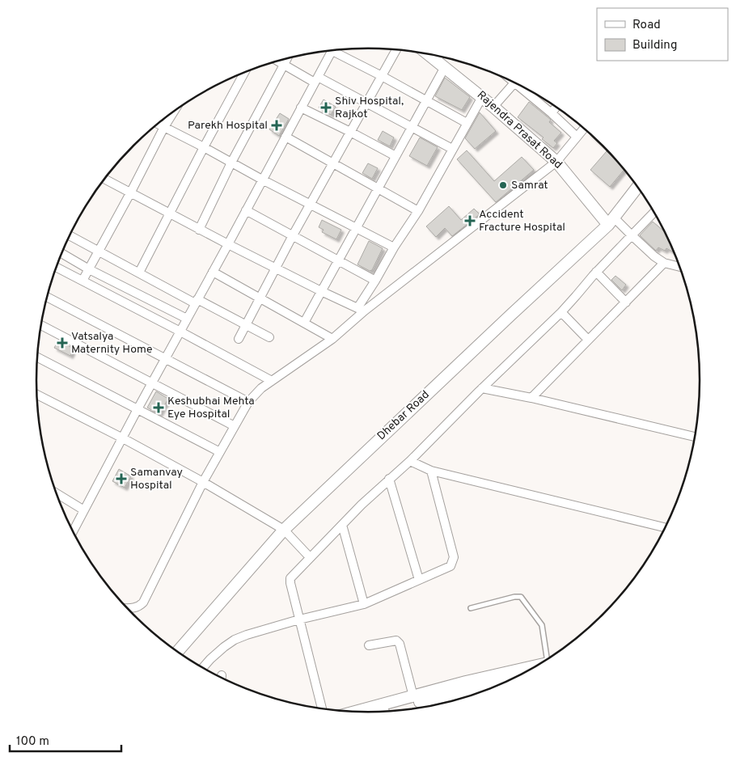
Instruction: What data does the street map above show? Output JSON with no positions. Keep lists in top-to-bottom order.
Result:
{
  "streets": {
    "street": ["Rajendra Prasat Road", "Dhebar Road"]
  },
  "crossings": [
    ["Rajendra Prasat Road", "Dhebar Road"]
  ],
  "places": {
    "health": [
      "Shiv Hospital, Rajkot",
      "Parekh Hospital",
      "Accident Fracture Hospital",
      "Vatsalya Maternity Home",
      "Keshubhai Mehta Eye Hospital",
      "Samanvay Hospital"
    ],
    "other": ["Samrat"]
  },
  "legend": ["Road", "Building"],
  "scale_bar": "100 m"
}
